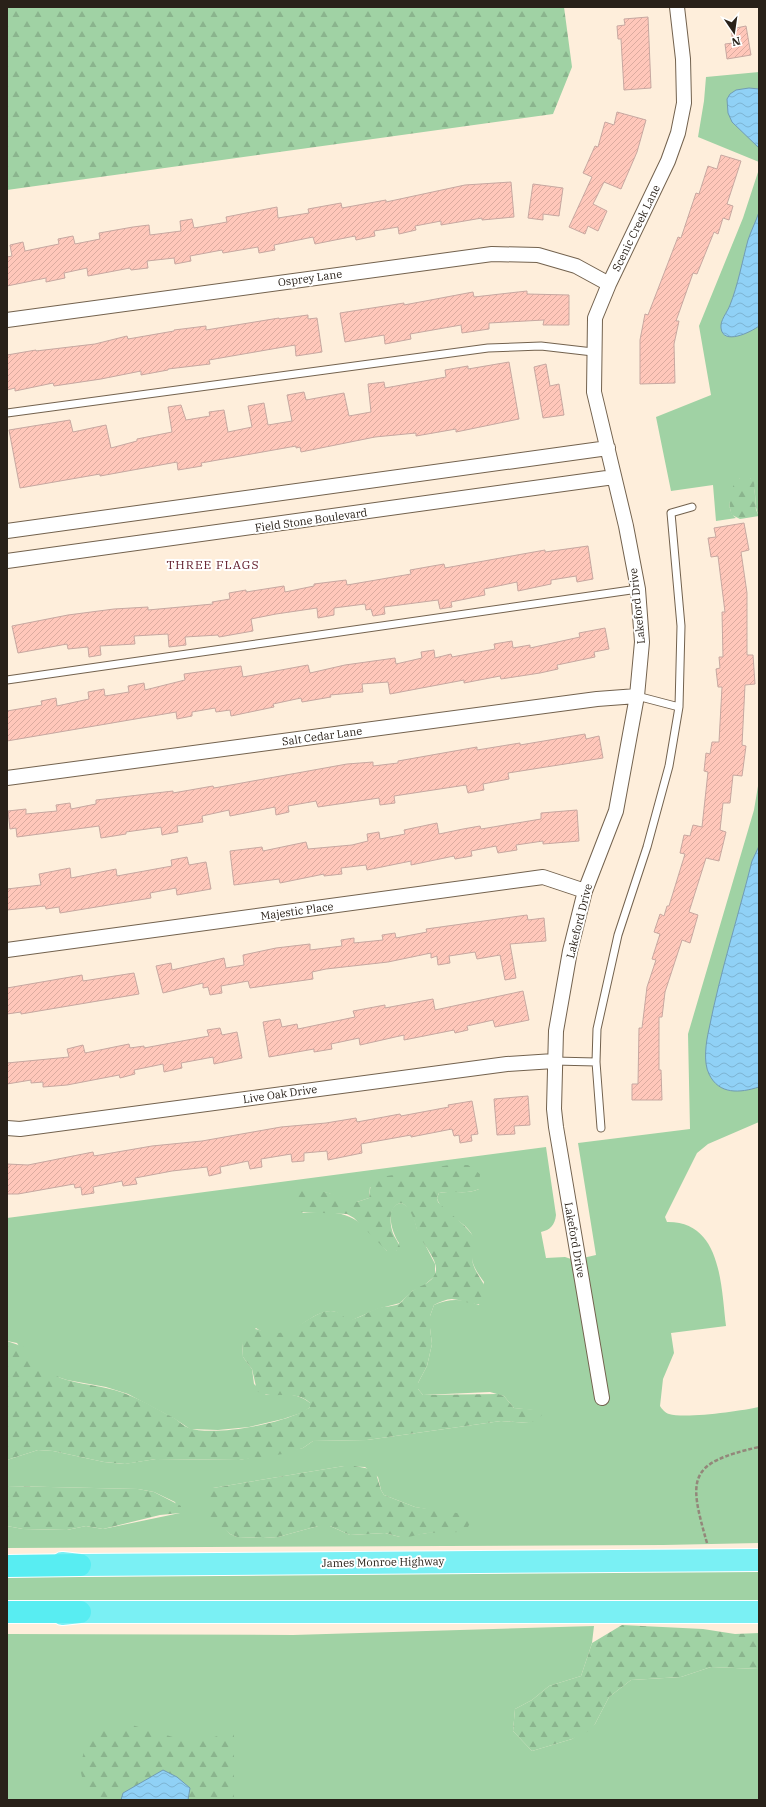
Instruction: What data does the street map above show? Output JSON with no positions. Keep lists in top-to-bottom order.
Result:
{
  "streets": {
    "highway": ["James Monroe Highway"],
    "street": [
      "Scenic Creek Lane",
      "Osprey Lane",
      "Field Stone Boulevard",
      "Lakeford Drive",
      "Salt Cedar Lane",
      "Majestic Place",
      "Live Oak Drive"
    ]
  },
  "crossings": [
    ["Scenic Creek Lane", "Osprey Lane"],
    ["Scenic Creek Lane", "Lakeford Drive"],
    ["Field Stone Boulevard", "Lakeford Drive"],
    ["Lakeford Drive", "Salt Cedar Lane"],
    ["Lakeford Drive", "Majestic Place"],
    ["Lakeford Drive", "Live Oak Drive"]
  ],
  "districts": ["THREE FLAGS"],
  "north": "bottom"
}
